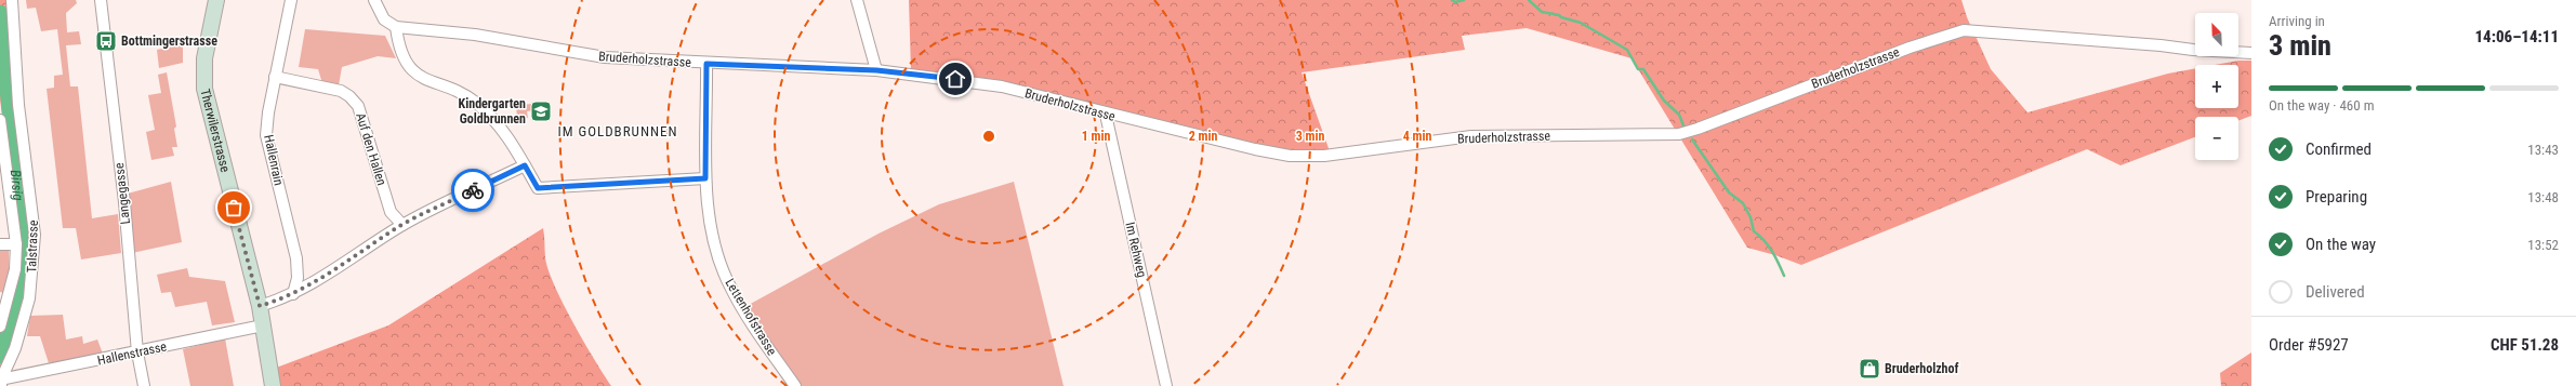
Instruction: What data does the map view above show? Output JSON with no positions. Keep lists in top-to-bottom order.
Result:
{
  "streets": {
    "main road": ["Therwilerstrasse"],
    "street": [
      "Bruderholzstrasse",
      "Auf den Hallen",
      "Hallenrain",
      "Langegasse",
      "Talstrasse",
      "Im Rehweg",
      "Lettenhofstrasse",
      "Hallenstrasse"
    ]
  },
  "crossings": [
    ["Bruderholzstrasse", "Im Rehweg"],
    ["Bruderholzstrasse", "Lettenhofstrasse"],
    ["Therwilerstrasse", "Hallenstrasse"],
    ["Auf den Hallen", "Hallenrain"],
    ["Langegasse", "Hallenstrasse"],
    ["Talstrasse", "Hallenstrasse"]
  ],
  "districts": ["IM GOLDBRUNNEN"],
  "water": ["Birsig"],
  "places": {
    "bus stop": ["Bottmingerstrasse"],
    "school or university": ["Kindergarten Goldbrunnen"],
    "shop": ["Bruderholzhof"]
  },
  "north": "top left",
  "page": {
    "heading": ["3 min", "Arriving in", "14:06–14:11"],
    "panel": ["Order #5927", "CHF 51.28"],
    "map_buttons": ["+", "−"],
    "bar": "On the way · 460 m",
    "list": [
      ["Confirmed", "13:43"],
      ["Preparing", "13:48"],
      ["On the way", "13:52"],
      "Delivered"
    ]
  },
  "rings": [
    "1 min",
    "2 min",
    "3 min",
    "4 min"
  ]
}
